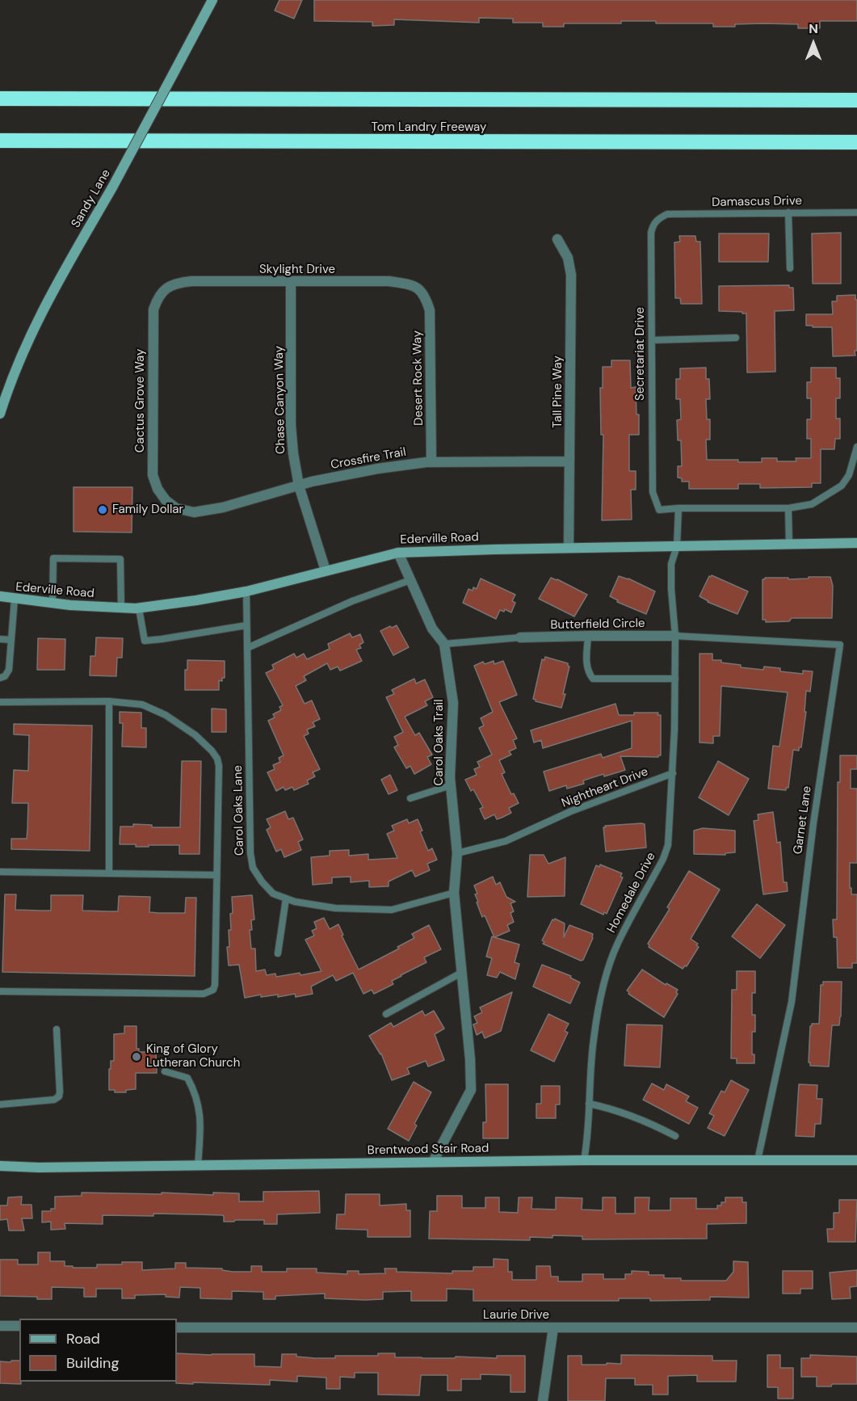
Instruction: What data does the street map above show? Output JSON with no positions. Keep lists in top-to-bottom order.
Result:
{
  "streets": {
    "highway": ["Tom Landry Freeway"],
    "street": [
      "Sandy Lane",
      "Skylight Drive",
      "Desert Rock Way",
      "Tall Pine Way",
      "Chase Canyon Way",
      "Cactus Grove Way",
      "Crossfire Trail",
      "Ederville Road",
      "Butterfield Circle",
      "Carol Oaks Trail",
      "Brentwood Stair Road",
      "Laurie Drive"
    ],
    "lane": [
      "Damascus Drive",
      "Secretariat Drive",
      "Nightheart Drive",
      "Carol Oaks Lane",
      "Garnet Lane",
      "Homedale Drive"
    ]
  },
  "crossings": [
    ["Damascus Drive", "Secretariat Drive"],
    ["Skylight Drive", "Desert Rock Way"],
    ["Skylight Drive", "Chase Canyon Way"],
    ["Skylight Drive", "Cactus Grove Way"],
    ["Secretariat Drive", "Homedale Drive"],
    ["Desert Rock Way", "Crossfire Trail"],
    ["Tall Pine Way", "Crossfire Trail"],
    ["Tall Pine Way", "Ederville Road"],
    ["Chase Canyon Way", "Crossfire Trail"],
    ["Chase Canyon Way", "Ederville Road"],
    ["Cactus Grove Way", "Crossfire Trail"],
    ["Ederville Road", "Carol Oaks Trail"],
    ["Ederville Road", "Carol Oaks Lane"],
    ["Ederville Road", "Homedale Drive"],
    ["Butterfield Circle", "Garnet Lane"],
    ["Butterfield Circle", "Homedale Drive"],
    ["Carol Oaks Trail", "Nightheart Drive"],
    ["Carol Oaks Trail", "Carol Oaks Lane"],
    ["Carol Oaks Trail", "Brentwood Stair Road"],
    ["Nightheart Drive", "Homedale Drive"],
    ["Garnet Lane", "Homedale Drive"],
    ["Garnet Lane", "Brentwood Stair Road"],
    ["Homedale Drive", "Brentwood Stair Road"]
  ],
  "places": ["Family Dollar", "King of Glory Lutheran Church"],
  "legend": ["Road", "Building"],
  "north": "top"
}
